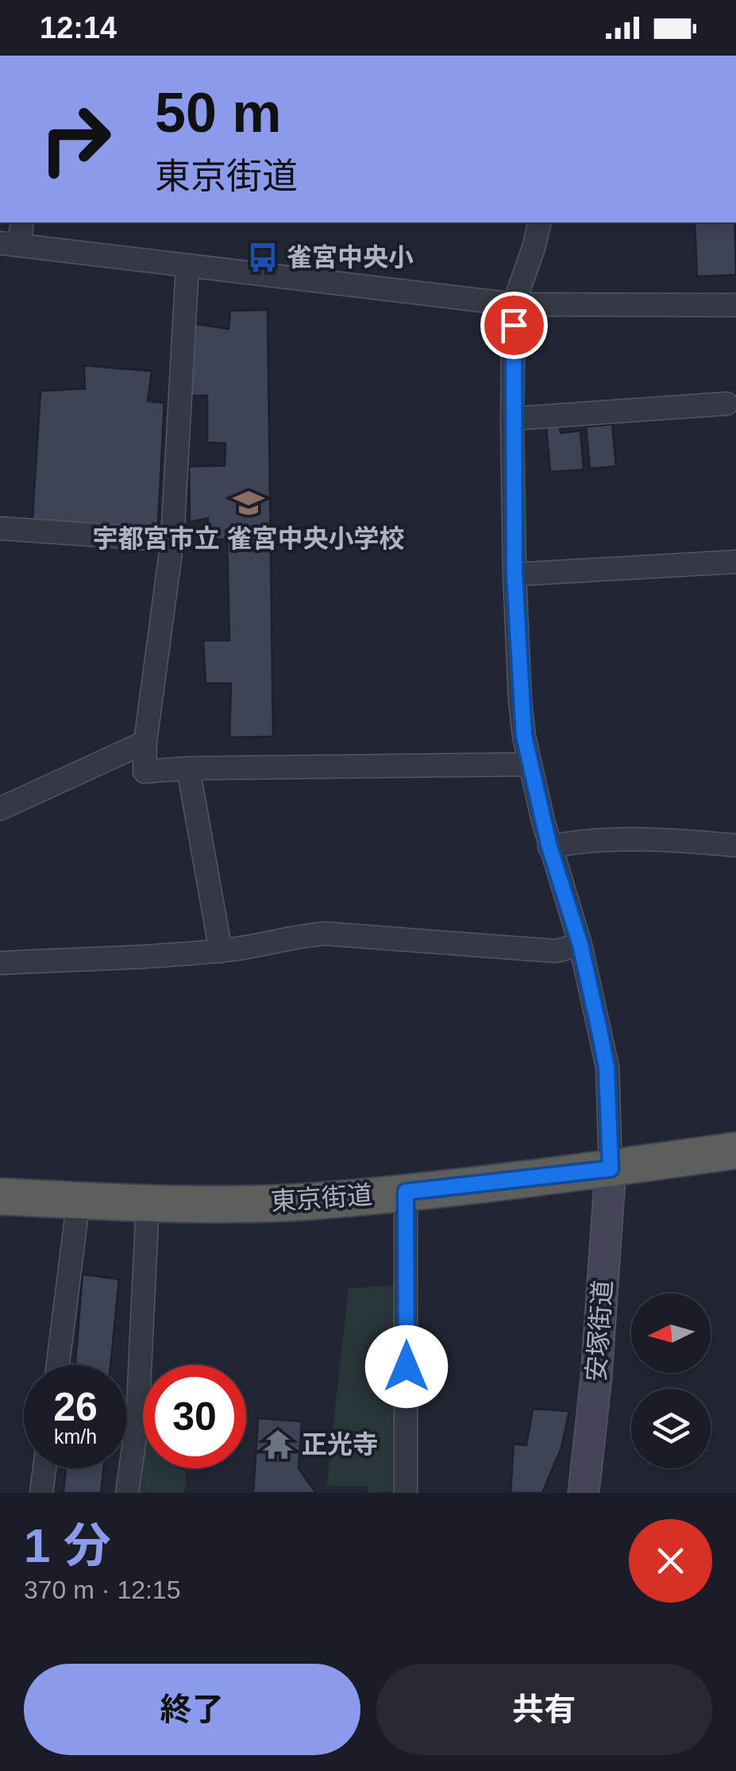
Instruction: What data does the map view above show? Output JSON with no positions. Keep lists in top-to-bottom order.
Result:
{
  "streets": {
    "highway": ["東京街道"],
    "main road": ["安塚街道"]
  },
  "crossings": [
    ["東京街道", "安塚街道"]
  ],
  "places": {
    "bus stop": ["雀宮中央小"],
    "school or university": ["宇都宮市立 雀宮中央小学校"],
    "temple": ["正光寺"]
  },
  "north": "left",
  "page": {
    "status": "12:14",
    "turn": ["50 m", "東京街道"],
    "speed": "26 km/h",
    "limit": "30",
    "heading": ["1 分", "370 m · 12:15"],
    "buttons": ["終了", "共有"]
  }
}
